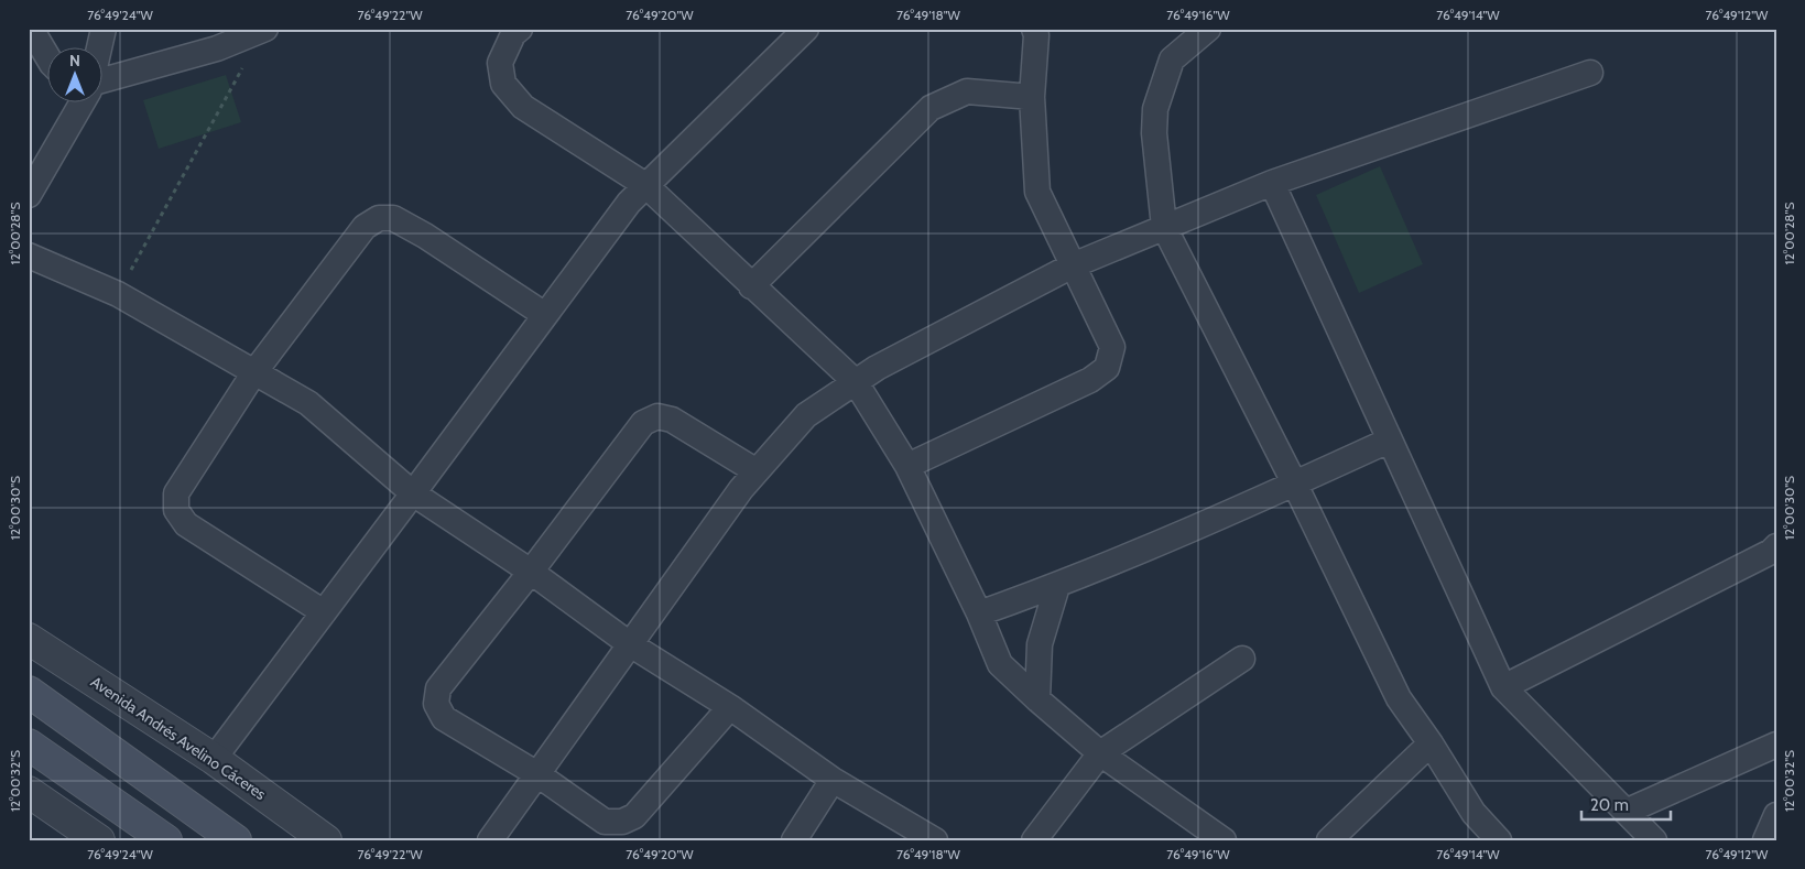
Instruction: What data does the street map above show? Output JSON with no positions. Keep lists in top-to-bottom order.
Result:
{
  "streets": {
    "street": ["Avenida Andrés Avelino Cáceres"]
  },
  "scale_bar": "20 m",
  "north": "top",
  "coordinates": [
    "76°49'24\"W",
    "76°49'22\"W",
    "76°49'20\"W",
    "76°49'18\"W",
    "76°49'16\"W",
    "76°49'14\"W",
    "76°49'12\"W",
    "12°00'28\"S",
    "12°00'30\"S",
    "12°00'32\"S"
  ]
}
